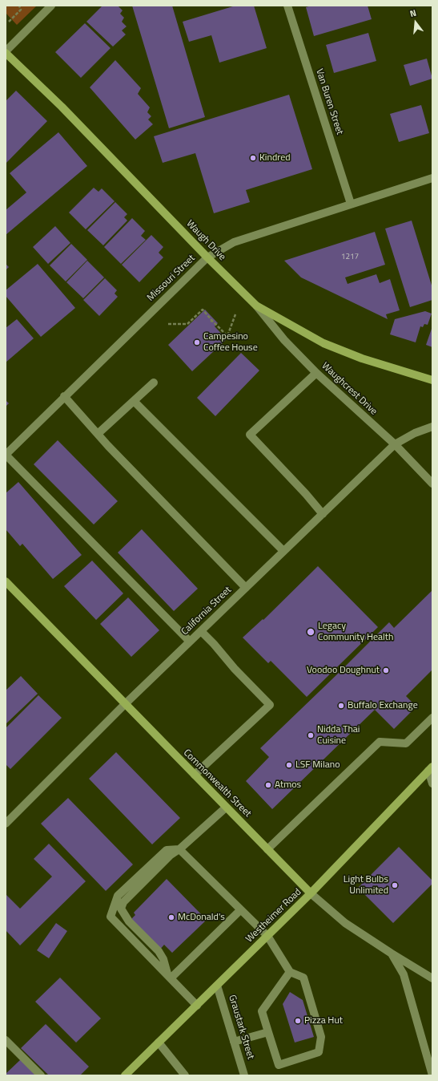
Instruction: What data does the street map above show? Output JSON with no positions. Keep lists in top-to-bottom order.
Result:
{
  "streets": {
    "main road": ["Waugh Drive", "Commonwealth Street", "Westheimer Road"],
    "street": [
      "Van Buren Street",
      "Missouri Street",
      "Waughcrest Drive",
      "California Street",
      "Graustark Street"
    ]
  },
  "crossings": [
    ["Van Buren Street", "Missouri Street"],
    ["Waugh Drive", "Missouri Street"],
    ["Waugh Drive", "Waughcrest Drive"],
    ["Waughcrest Drive", "California Street"],
    ["California Street", "Commonwealth Street"],
    ["Commonwealth Street", "Westheimer Road"],
    ["Westheimer Road", "Graustark Street"]
  ],
  "places": [
    "Kindred",
    "Campesino Coffee House",
    "Legacy Community Health",
    "Voodoo Doughnut",
    "Buffalo Exchange",
    "Nidda Thai Cuisine",
    "LSF Milano",
    "Atmos",
    "Light Bulbs Unlimited",
    "McDonald's",
    "Pizza Hut"
  ],
  "house_numbers": ["1217"],
  "north": "top"
}
